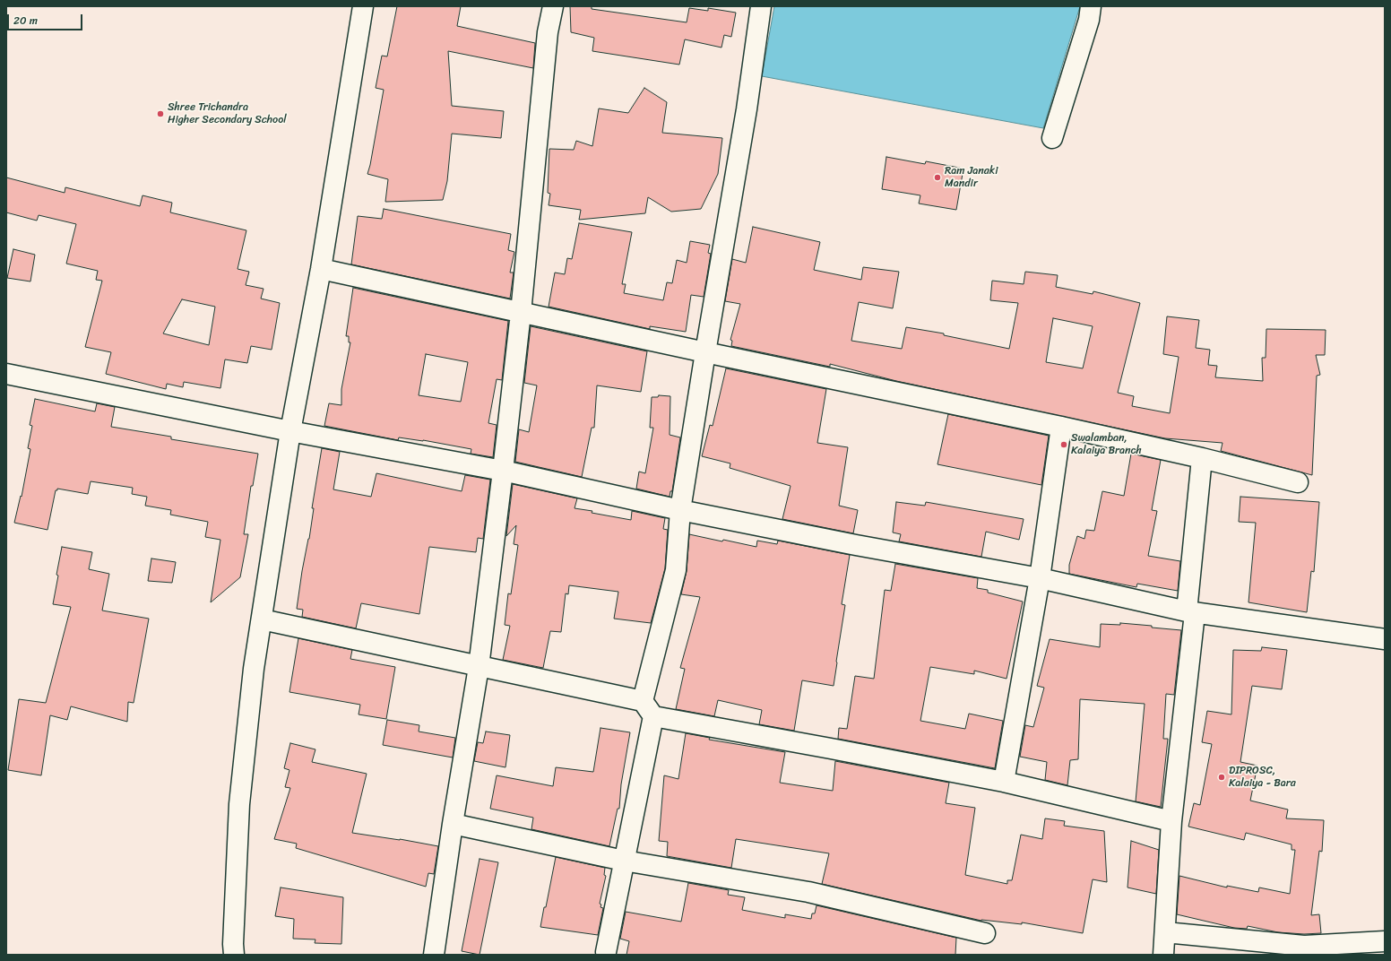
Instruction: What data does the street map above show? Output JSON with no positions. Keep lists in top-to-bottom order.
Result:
{
  "places": [
    "Shree Trichandra Higher Secondary School",
    "Ram Janaki Mandir",
    "Swalamban, Kalaiya Branch",
    "DIPROSC, Kalaiya - Bara"
  ],
  "scale_bar": "20 m"
}
